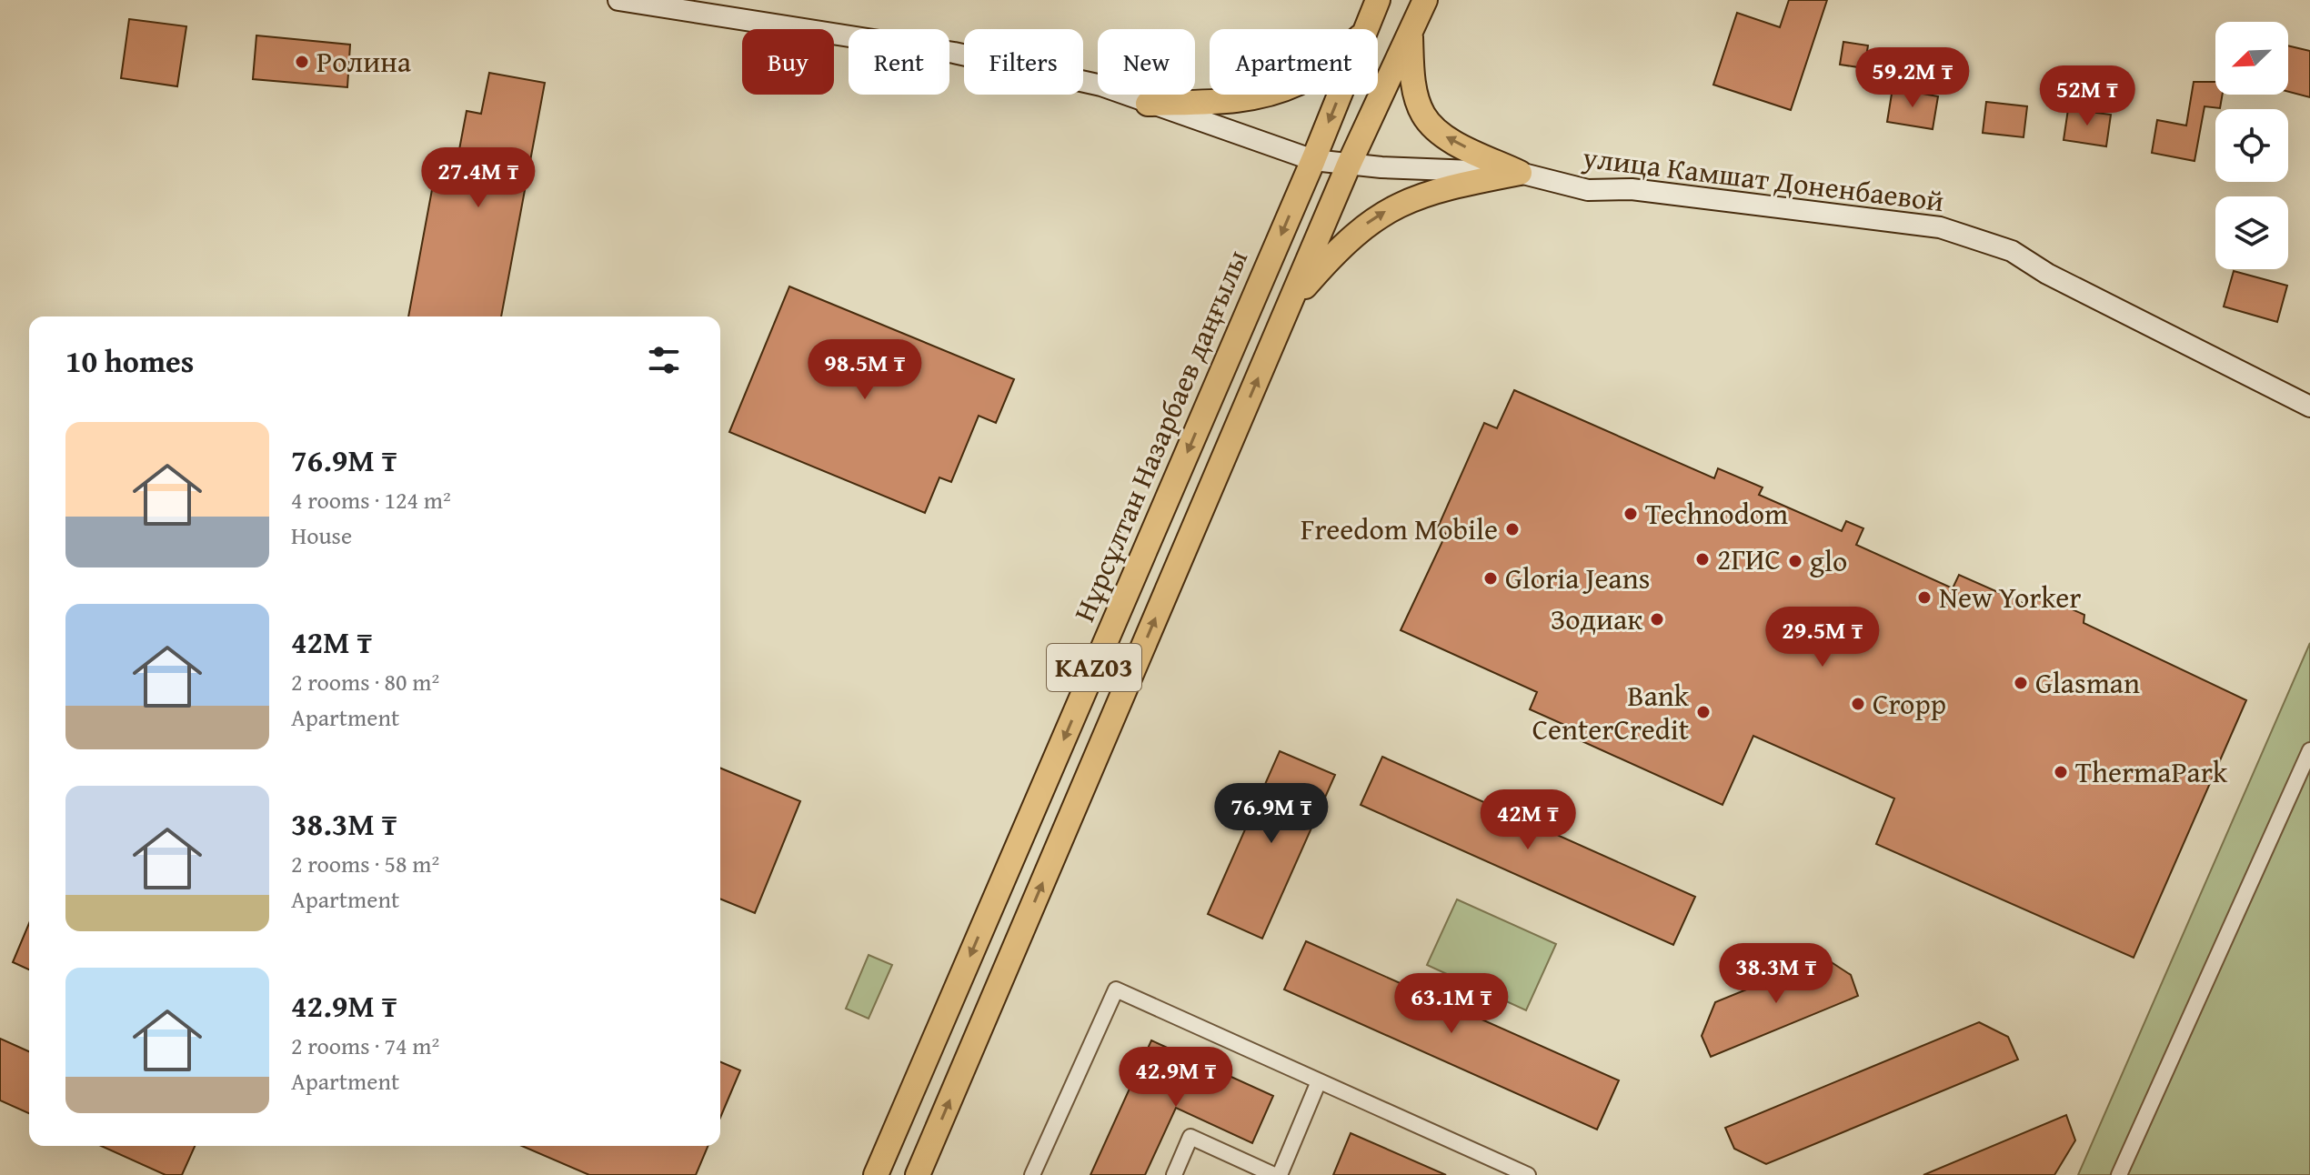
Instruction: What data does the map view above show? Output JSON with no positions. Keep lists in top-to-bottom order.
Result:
{
  "streets": {
    "main road": ["Нұрсұлтан Назарбаев даңғылы", "KАZ03"],
    "street": ["улица Камшат Доненбаевой"]
  },
  "crossings": [
    ["улица Камшат Доненбаевой", "Нұрсұлтан Назарбаев даңғылы"],
    ["улица Камшат Доненбаевой", "KАZ03"]
  ],
  "places": [
    "Ролина",
    "Technodom",
    "Freedom Mobile",
    "2ГИС",
    "glo",
    "Gloria Jeans",
    "New Yorker",
    "Зодиак",
    "Glasman",
    "Cropp",
    "Bank CenterCredit",
    "ThermaPark"
  ],
  "north": "bottom left",
  "page": {
    "chip": [
      "Buy",
      "Rent",
      "Filters",
      "New",
      "Apartment"
    ],
    "price": [
      "59.2M ₸",
      "52M ₸",
      "27.4M ₸",
      "98.5M ₸",
      "29.5M ₸",
      "76.9M ₸",
      "42M ₸",
      "38.3M ₸",
      "63.1M ₸",
      "42.9M ₸"
    ],
    "heading": "10 homes",
    "list": [
      {
        "name": "76.9M ₸",
        "note": "4 rooms · 124 m² · House"
      },
      {
        "name": "42M ₸",
        "note": "2 rooms · 80 m² · Apartment"
      },
      {
        "name": "38.3M ₸",
        "note": "2 rooms · 58 m² · Apartment"
      },
      {
        "name": "42.9M ₸",
        "note": "2 rooms · 74 m² · Apartment"
      }
    ]
  }
}
